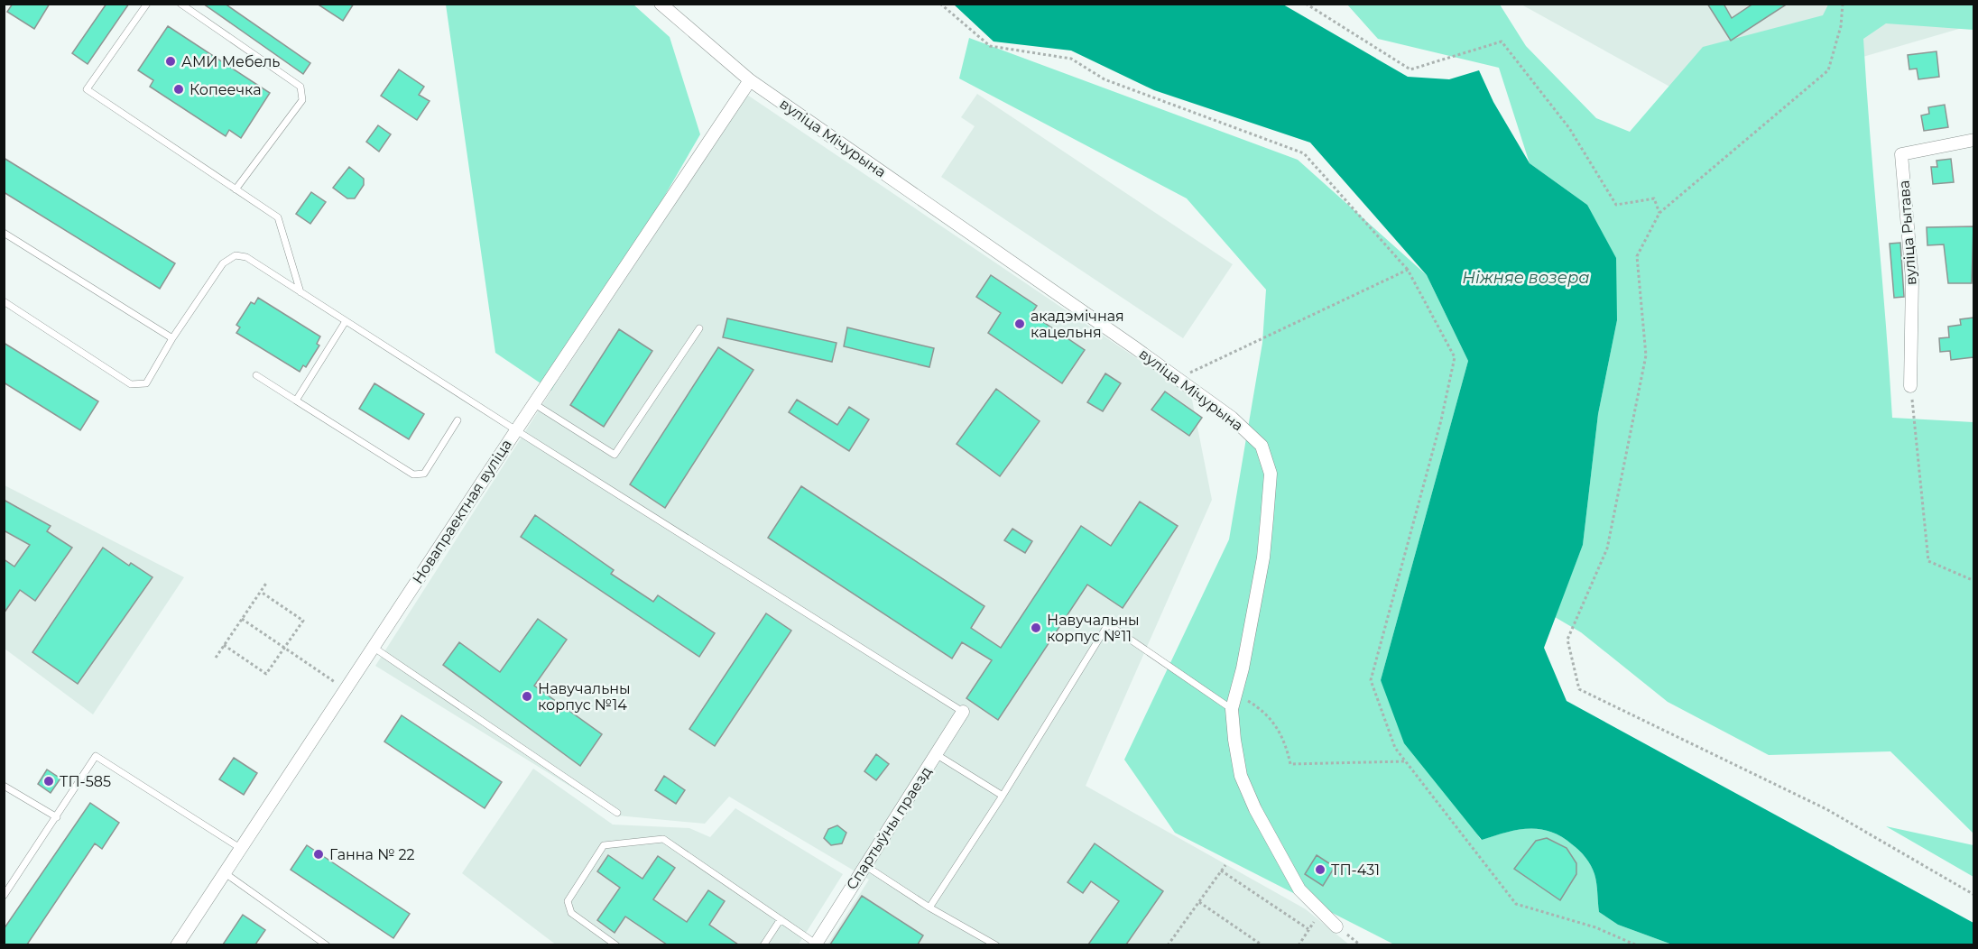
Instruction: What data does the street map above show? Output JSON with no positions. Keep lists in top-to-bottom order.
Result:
{
  "streets": {
    "street": [
      "вуліца Мічурына",
      "вуліца Рытава",
      "Новапраектная вуліца",
      "Спартыўны праезд"
    ]
  },
  "crossings": [
    ["вуліца Мічурына", "Новапраектная вуліца"]
  ],
  "water": ["Ніжняе возера"],
  "places": [
    "АМИ Мебель",
    "Копеечка",
    "акадэмічная кацельня",
    "Навучальны корпус №11",
    "Навучальны корпус №14",
    "ТП-585",
    "Ганна № 22",
    "ТП-431"
  ]
}
